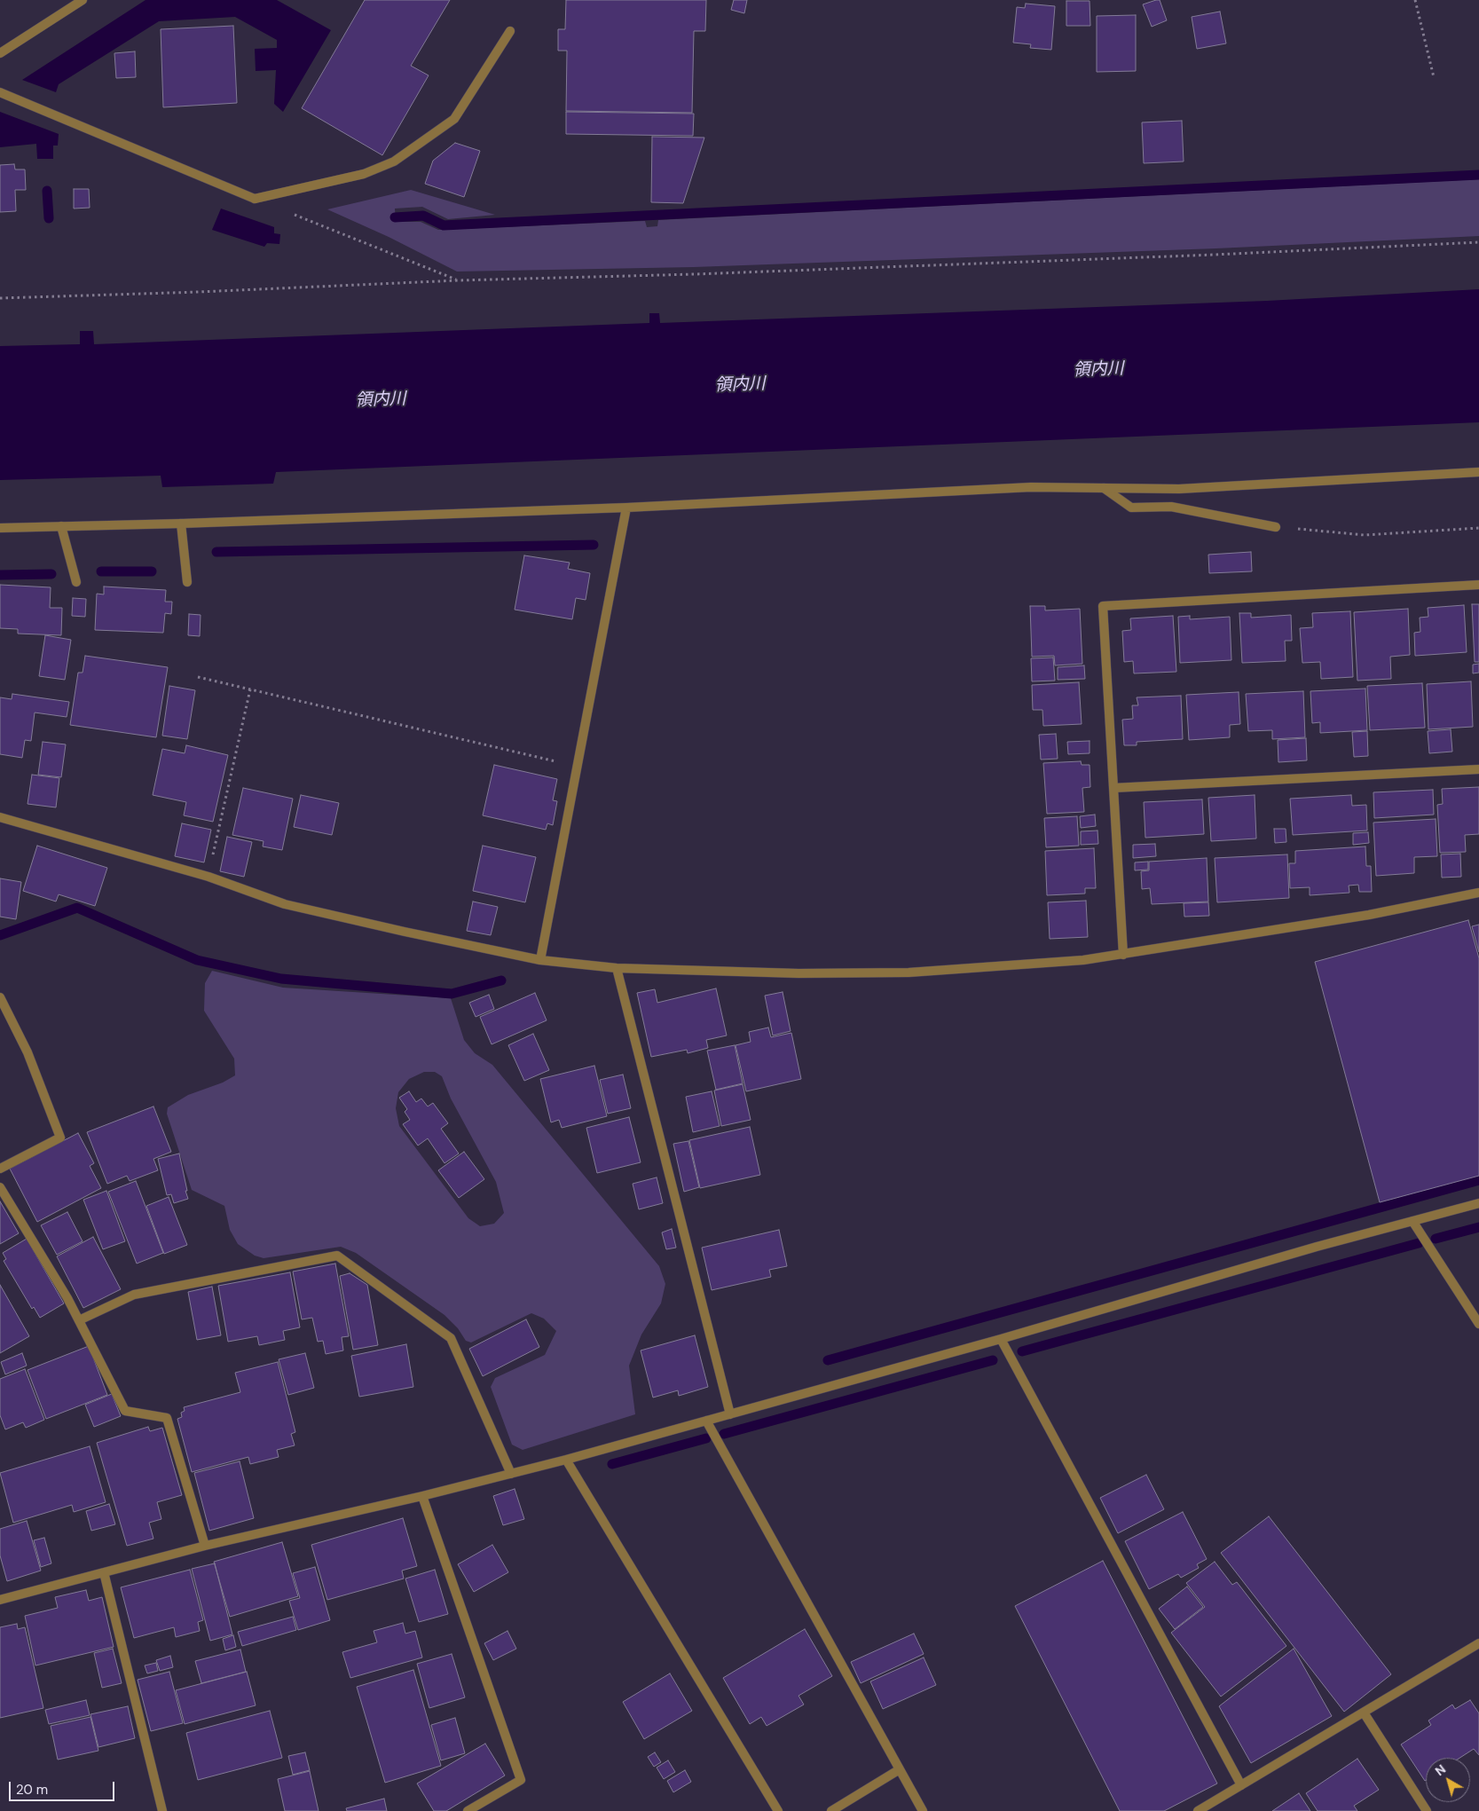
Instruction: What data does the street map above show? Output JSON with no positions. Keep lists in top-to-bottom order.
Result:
{
  "water": ["領内川"],
  "scale_bar": "20 m",
  "north": "top left"
}
